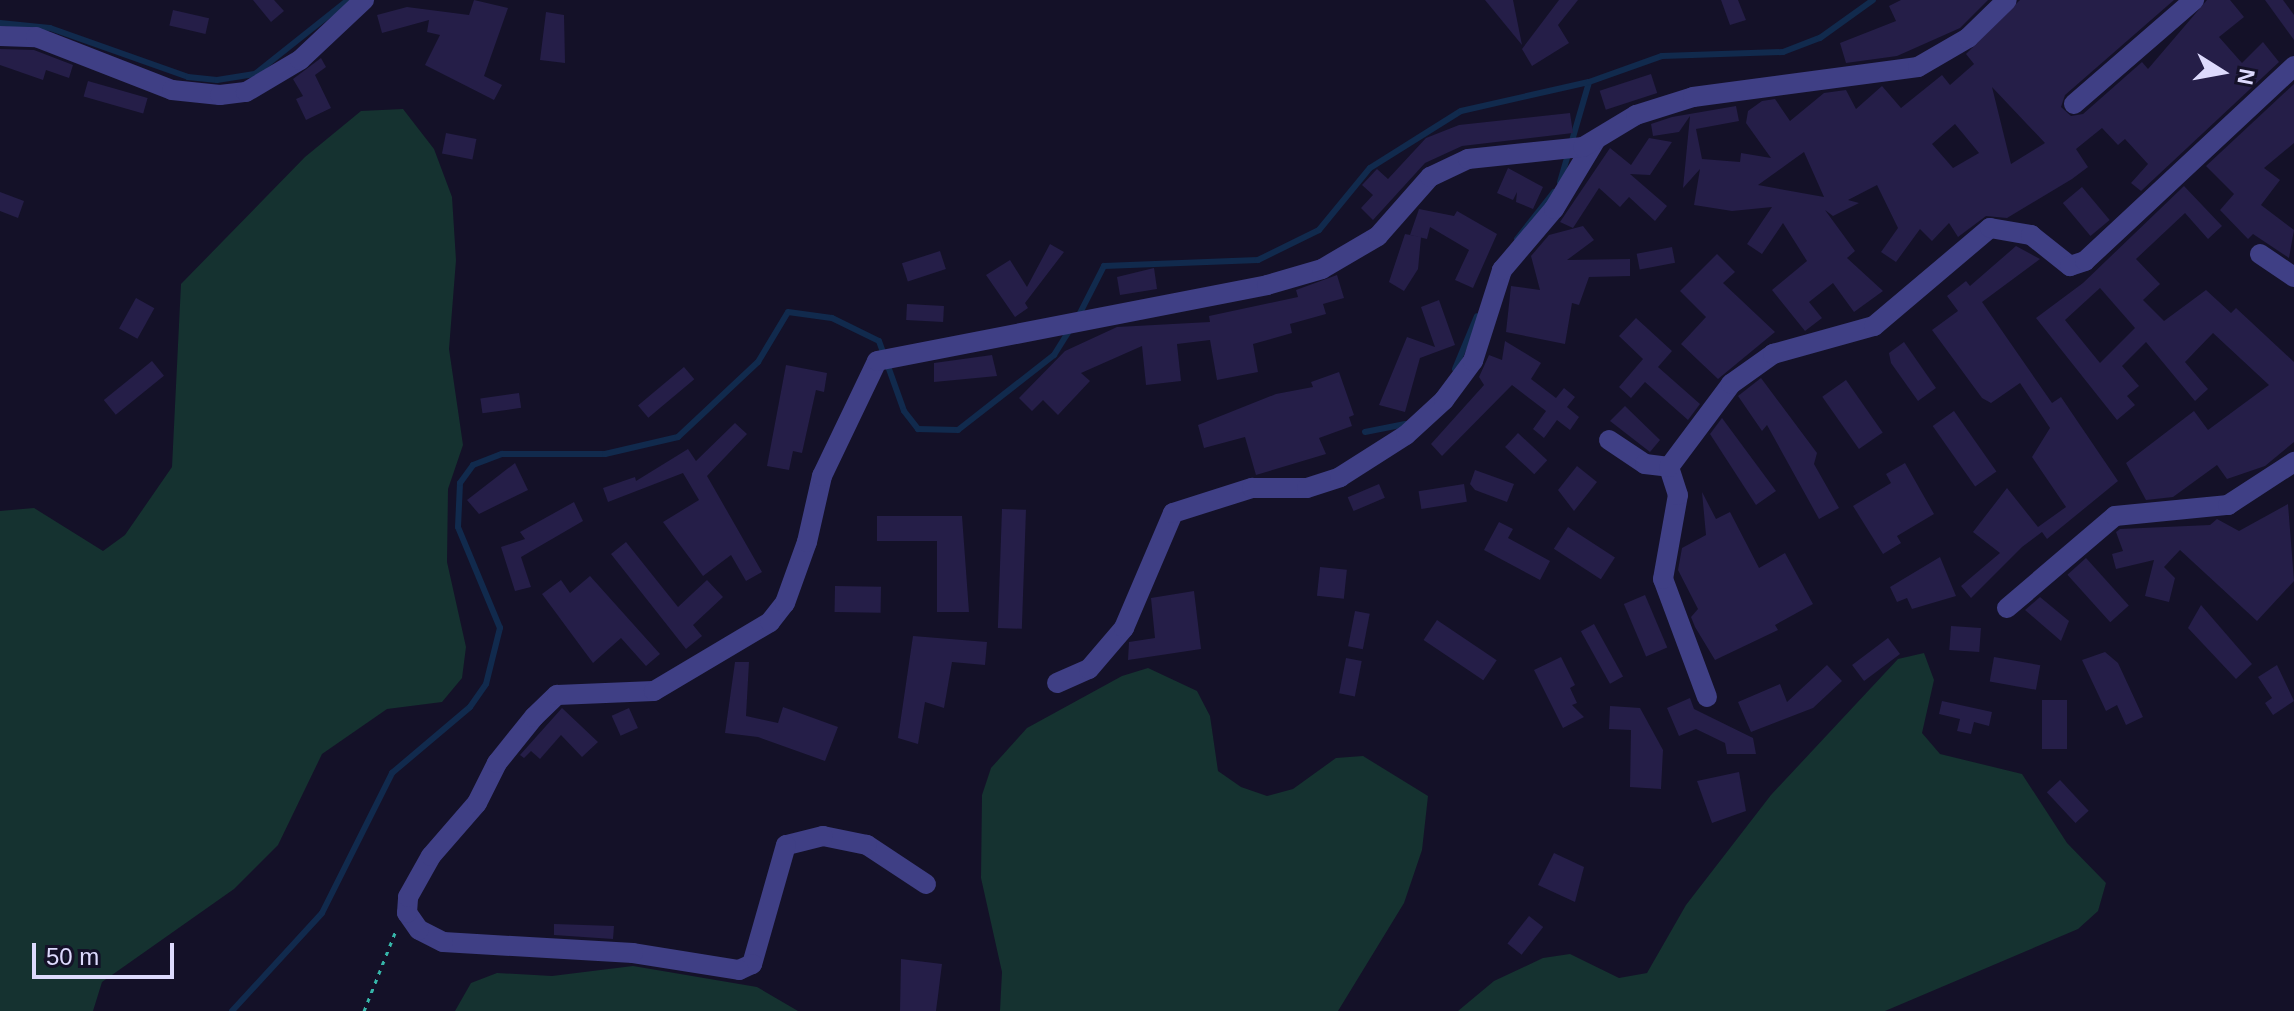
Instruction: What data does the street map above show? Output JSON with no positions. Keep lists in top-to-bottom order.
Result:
{
  "scale_bar": "50 m",
  "north": "right"
}
